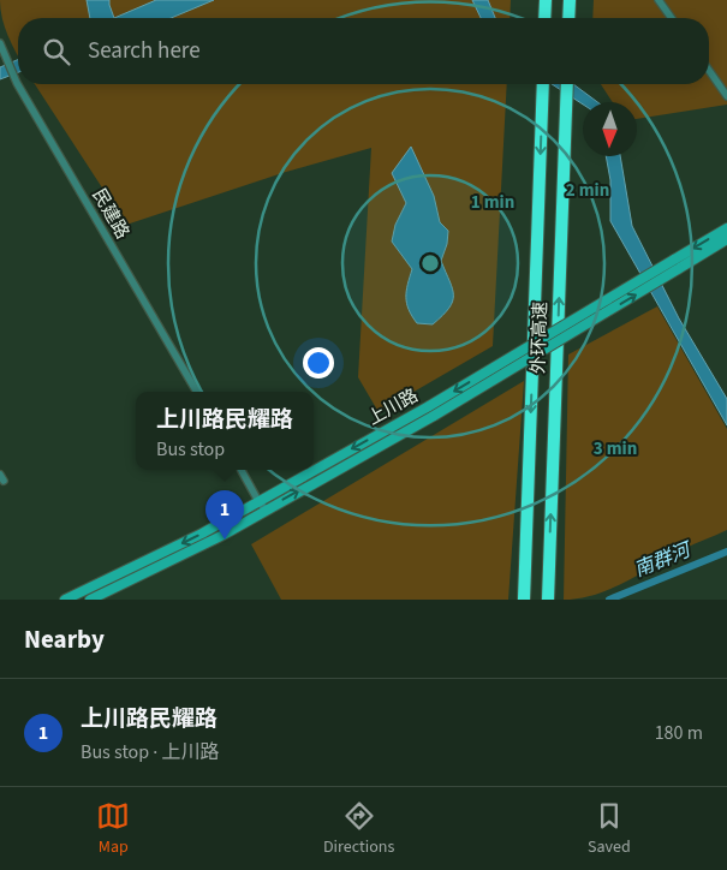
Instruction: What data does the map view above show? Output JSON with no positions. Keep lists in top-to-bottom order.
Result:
{
  "streets": {
    "highway": ["外环高速"],
    "street": ["民建路", "上川路"]
  },
  "water": ["南群河"],
  "north": "bottom",
  "page": {
    "search": "Search here",
    "popup": ["上川路民耀路", "Bus stop"],
    "pins": "1",
    "heading": "Nearby",
    "list": [
      {
        "mark": "1",
        "name": "上川路民耀路",
        "note": "Bus stop · 上川路",
        "value": "180 m"
      }
    ],
    "nav": ["Map", "Directions", "Saved"]
  },
  "rings": ["2 min", "1 min", "3 min"]
}
